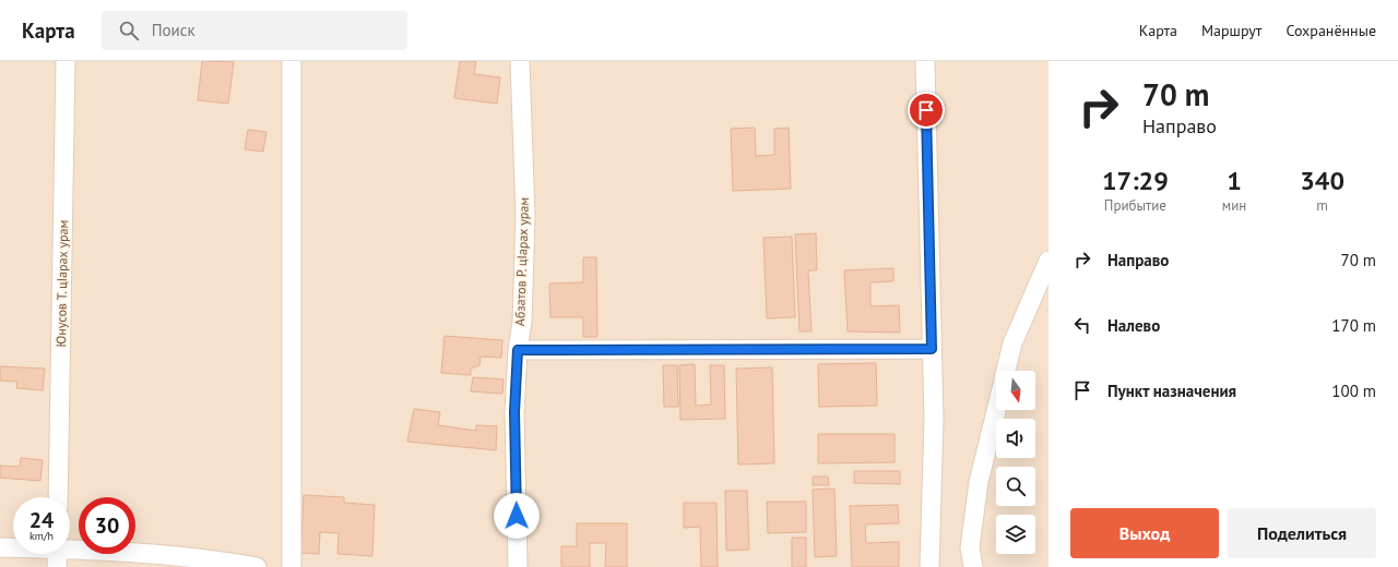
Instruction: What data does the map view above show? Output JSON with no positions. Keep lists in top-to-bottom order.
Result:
{
  "streets": {
    "street": ["Абзатов Р. цIарах урам", "Юнусов Т. цIарах урам"]
  },
  "north": "bottom",
  "page": {
    "header": "Карта",
    "search": "Поиск",
    "nav": ["Карта", "Маршрут", "Сохранённые"],
    "turn": ["70 m", "Направо"],
    "eta": [
      "17:29",
      "Прибытие",
      "1",
      "мин",
      "340",
      "m"
    ],
    "list": [
      {
        "name": "Направо",
        "value": "70 m"
      },
      {
        "name": "Налево",
        "value": "170 m"
      },
      {
        "name": "Пункт назначения",
        "value": "100 m"
      }
    ],
    "speed": "24 km/h",
    "limit": "30",
    "buttons": ["Выход", "Поделиться"]
  }
}
